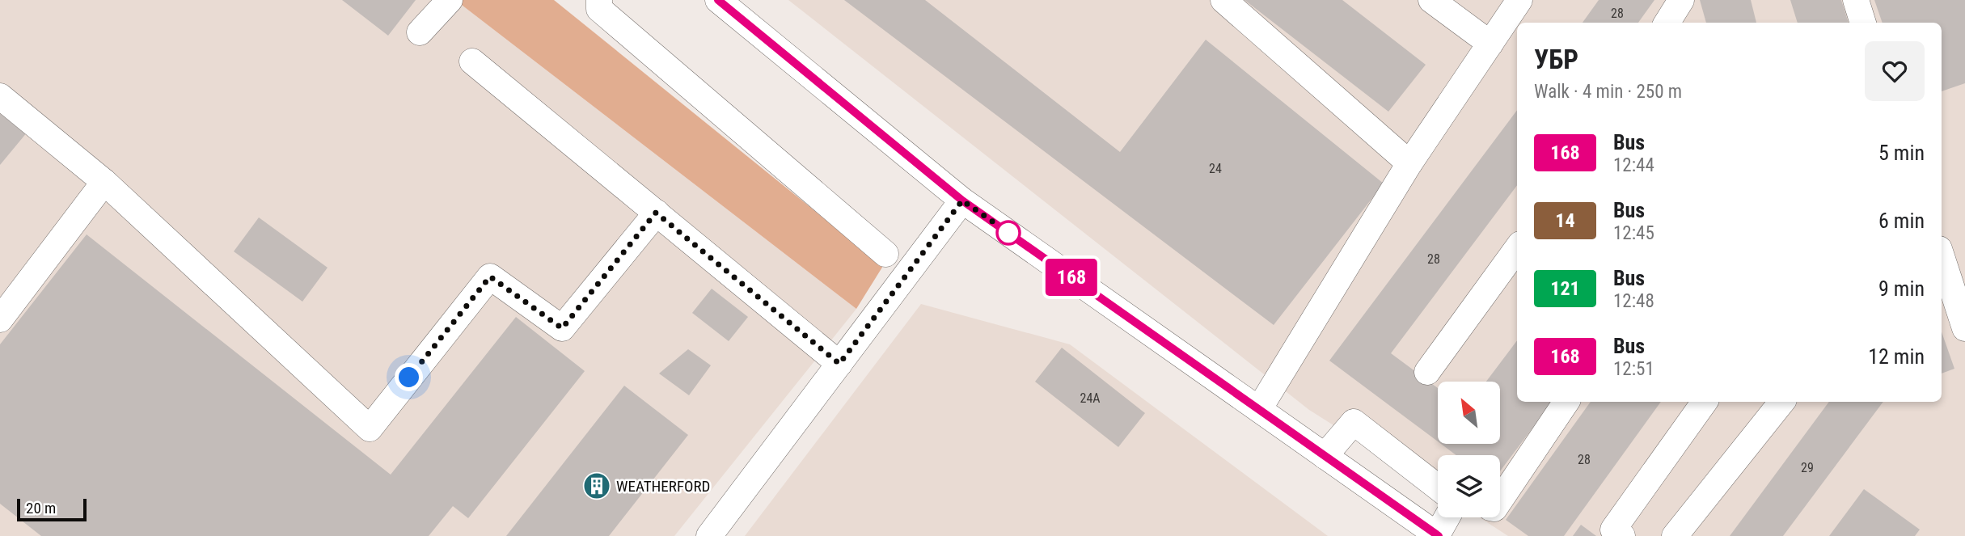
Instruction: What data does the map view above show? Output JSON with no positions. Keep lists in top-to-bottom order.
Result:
{
  "places": {
    "building": ["WEATHERFORD"]
  },
  "lines": ["bus line 168"],
  "house_numbers": [
    "28",
    "24",
    "28",
    "24А",
    "28",
    "29"
  ],
  "scale_bar": "20 m",
  "north": "top left",
  "page": {
    "on_map": "168",
    "heading": ["УБР", "Walk · 4 min · 250 m"],
    "list": [
      {
        "mark": "168",
        "name": "Bus",
        "note": "12:44",
        "value": "5 min"
      },
      {
        "mark": "14",
        "name": "Bus",
        "note": "12:45",
        "value": "6 min"
      },
      {
        "mark": "121",
        "name": "Bus",
        "note": "12:48",
        "value": "9 min"
      },
      {
        "mark": "168",
        "name": "Bus",
        "note": "12:51",
        "value": "12 min"
      }
    ],
    "scale": "20 m"
  }
}
